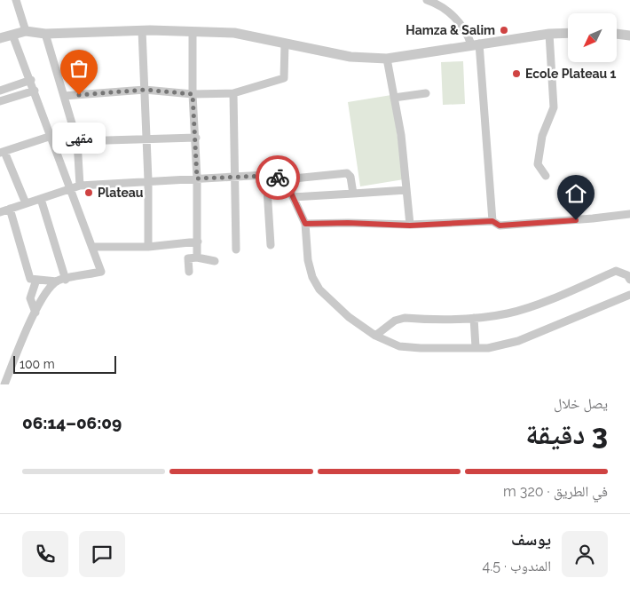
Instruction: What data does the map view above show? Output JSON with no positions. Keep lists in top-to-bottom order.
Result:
{
  "places": [
    "Hamza & Salim",
    "Ecole Plateau 1",
    "مقهى",
    "Plateau"
  ],
  "scale_bar": "100 m",
  "north": "bottom left",
  "page": {
    "bubble": "مقهى",
    "scale": "100 m",
    "heading": ["3 دقيقة", "يصل خلال", "06:09–06:14"],
    "panel": ["يوسف", "المندوب · 4.5"],
    "bar": "في الطريق · 320 m"
  }
}
